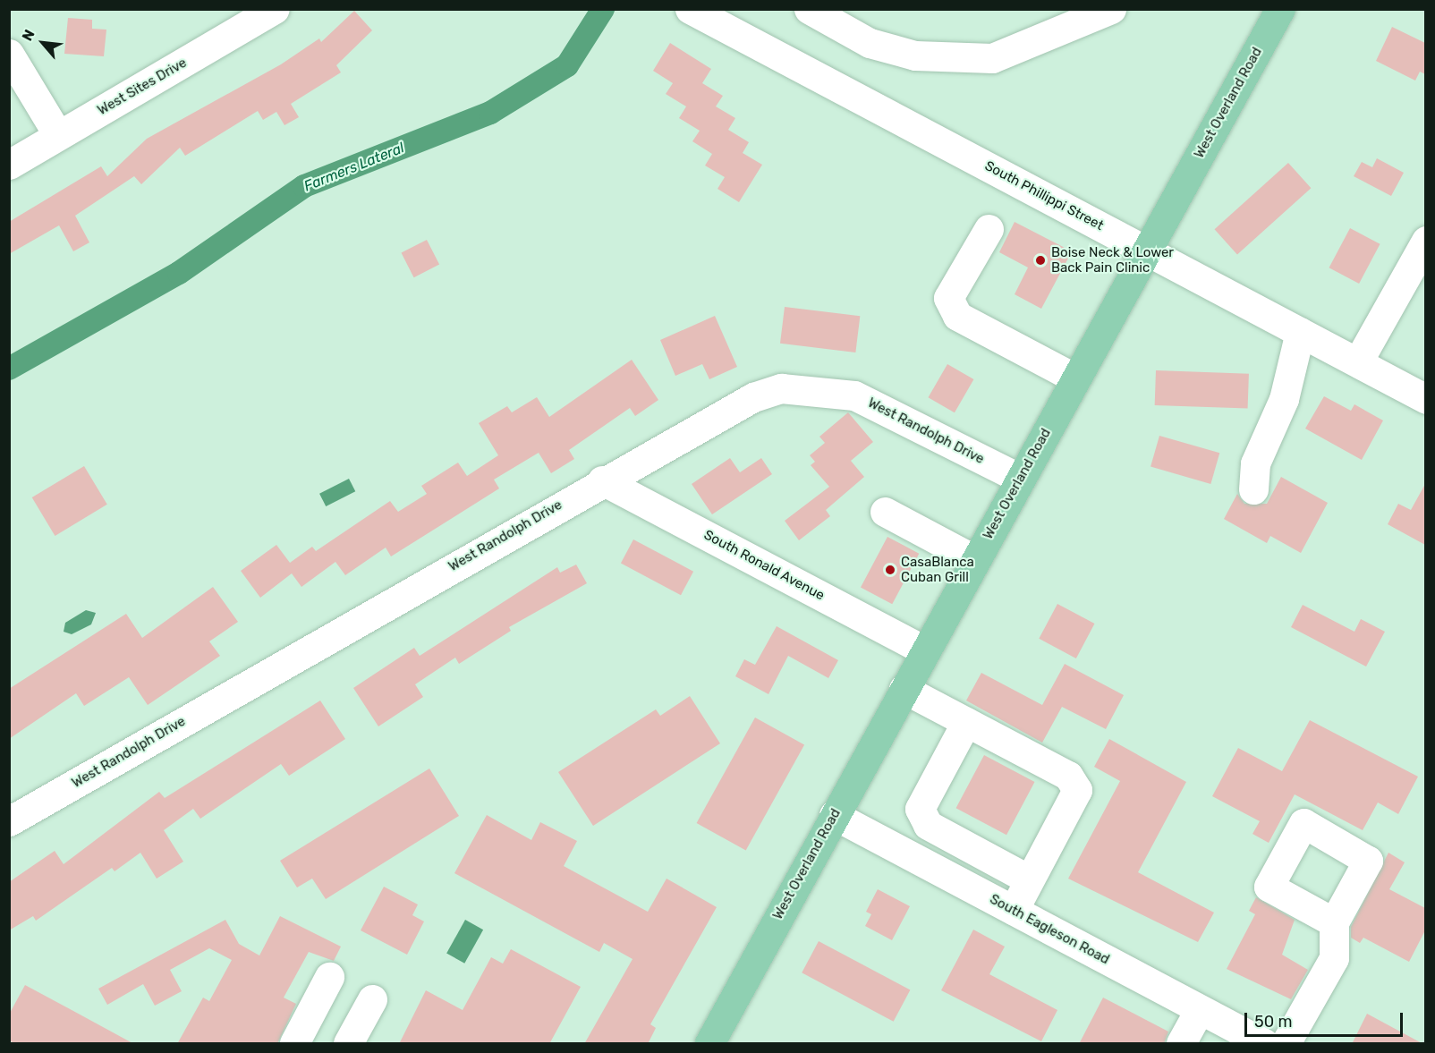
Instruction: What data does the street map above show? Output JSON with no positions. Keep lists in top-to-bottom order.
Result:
{
  "streets": {
    "main road": ["West Overland Road"],
    "street": [
      "West Sites Drive",
      "South Phillippi Street",
      "West Randolph Drive",
      "South Ronald Avenue",
      "South Eagleson Road"
    ]
  },
  "crossings": [
    ["West Overland Road", "South Phillippi Street"],
    ["West Overland Road", "West Randolph Drive"],
    ["West Overland Road", "South Ronald Avenue"],
    ["West Overland Road", "South Eagleson Road"],
    ["West Randolph Drive", "South Ronald Avenue"]
  ],
  "water": ["Farmers Lateral"],
  "places": ["Boise Neck & Lower Back Pain Clinic", "CasaBlanca Cuban Grill"],
  "scale_bar": "50 m",
  "north": "top left"
}
